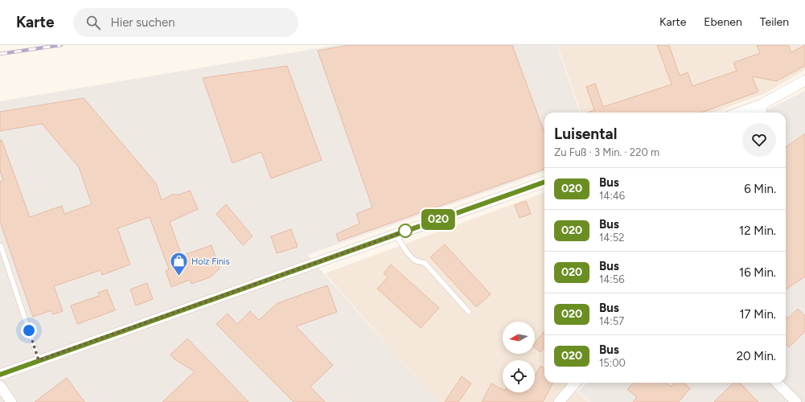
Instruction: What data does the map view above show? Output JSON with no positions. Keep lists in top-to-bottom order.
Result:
{
  "places": {
    "shop": ["Holz Finis"]
  },
  "lines": ["bus line 020"],
  "north": "left",
  "page": {
    "header": "Karte",
    "search": "Hier suchen",
    "nav": ["Karte", "Ebenen", "Teilen"],
    "on_map": "020",
    "heading": ["Luisental", "Zu Fuß · 3 Min. · 220 m"],
    "list": [
      {
        "mark": "020",
        "name": "Bus",
        "note": "14:46",
        "value": "6 Min."
      },
      {
        "mark": "020",
        "name": "Bus",
        "note": "14:52",
        "value": "12 Min."
      },
      {
        "mark": "020",
        "name": "Bus",
        "note": "14:56",
        "value": "16 Min."
      },
      {
        "mark": "020",
        "name": "Bus",
        "note": "14:57",
        "value": "17 Min."
      },
      {
        "mark": "020",
        "name": "Bus",
        "note": "15:00",
        "value": "20 Min."
      }
    ]
  }
}
